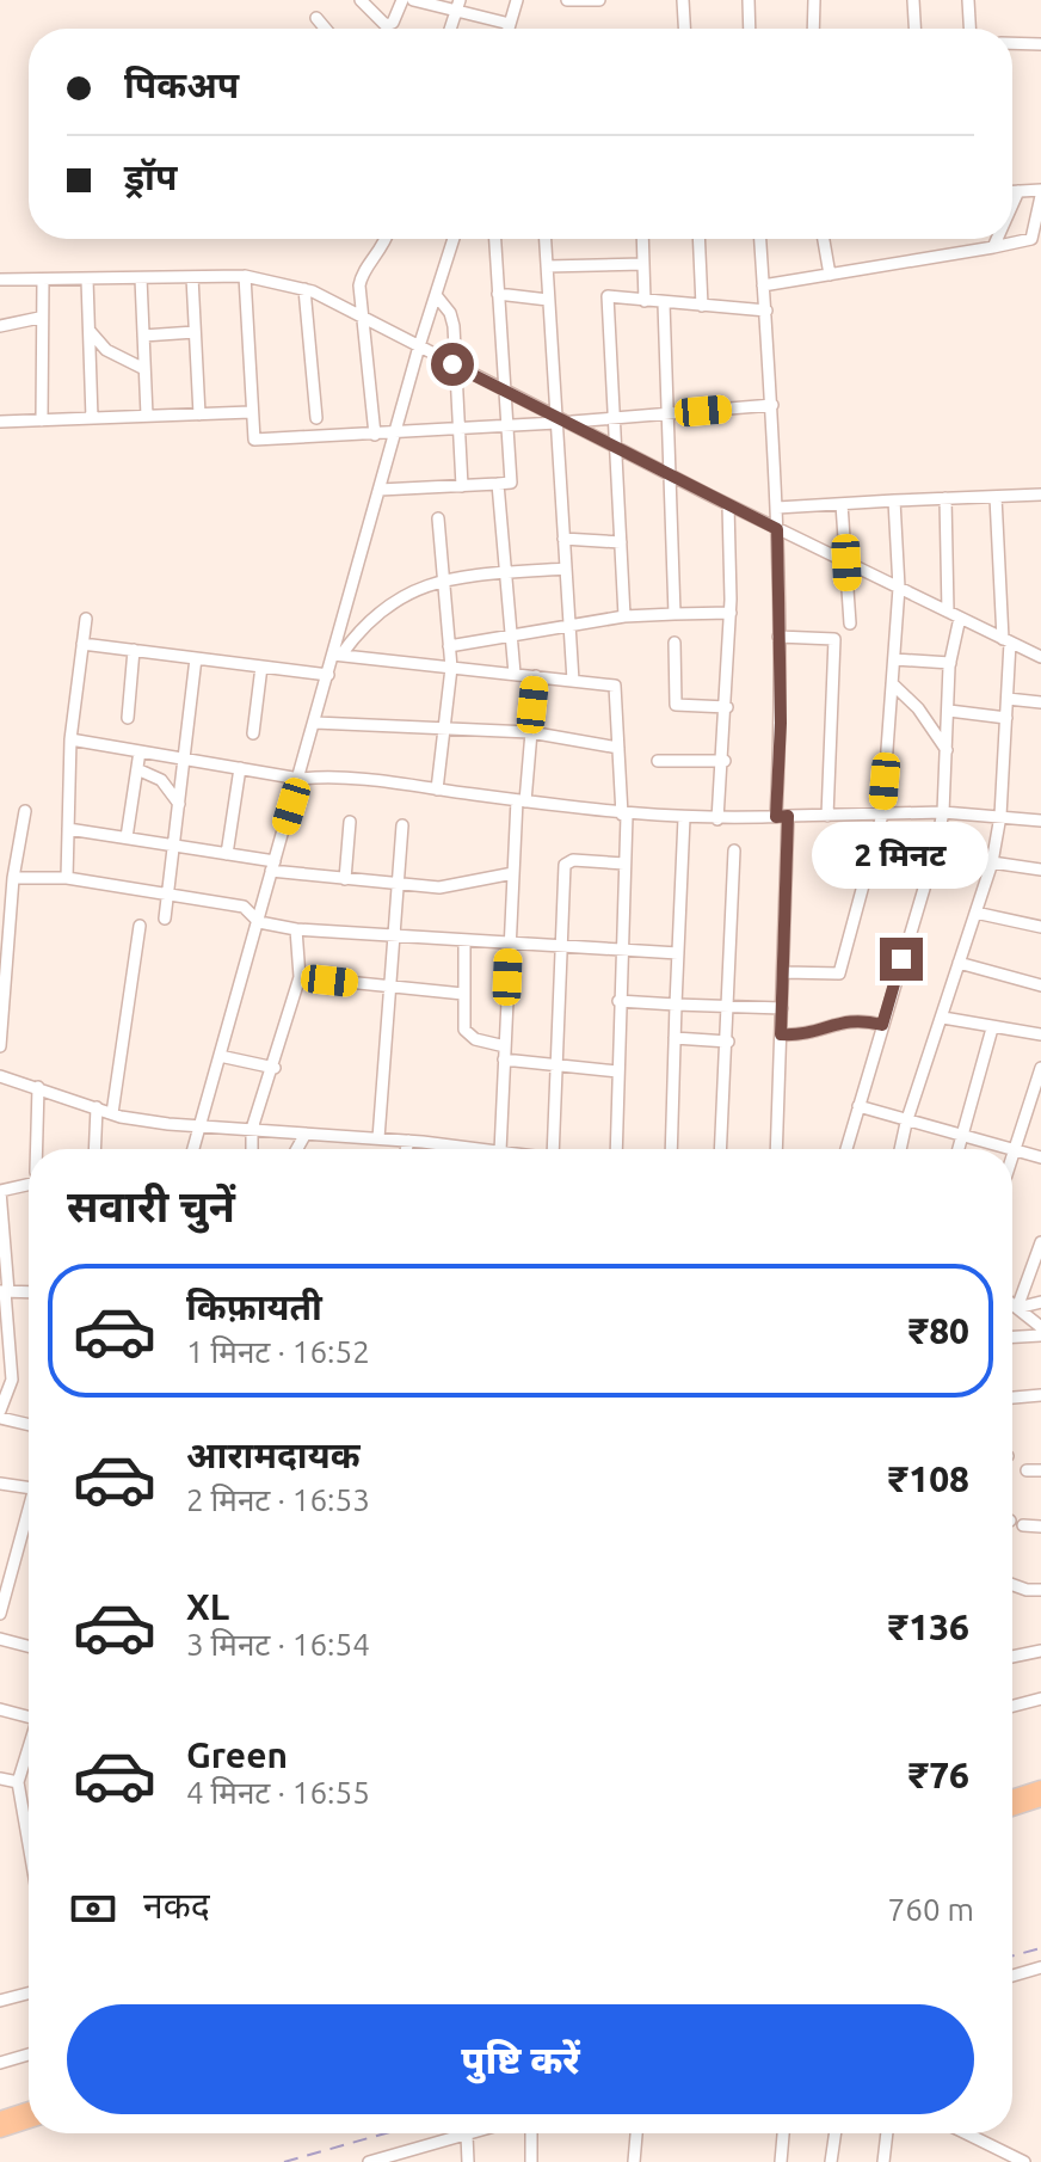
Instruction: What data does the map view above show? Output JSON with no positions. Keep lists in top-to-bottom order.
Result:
{
  "page": {
    "banner": ["पिकअप", "ड्रॉप"],
    "bubble": "2 मिनट",
    "heading": "सवारी चुनें",
    "list": [
      {
        "name": "किफ़ायती",
        "note": "1 मिनट · 16:52",
        "value": "₹80"
      },
      {
        "name": "आरामदायक",
        "note": "2 मिनट · 16:53",
        "value": "₹108"
      },
      {
        "name": "XL",
        "note": "3 मिनट · 16:54",
        "value": "₹136"
      },
      {
        "name": "Green",
        "note": "4 मिनट · 16:55",
        "value": "₹76"
      }
    ],
    "pay": ["नकद", "760 m"],
    "buttons": "पुष्टि करें"
  }
}
